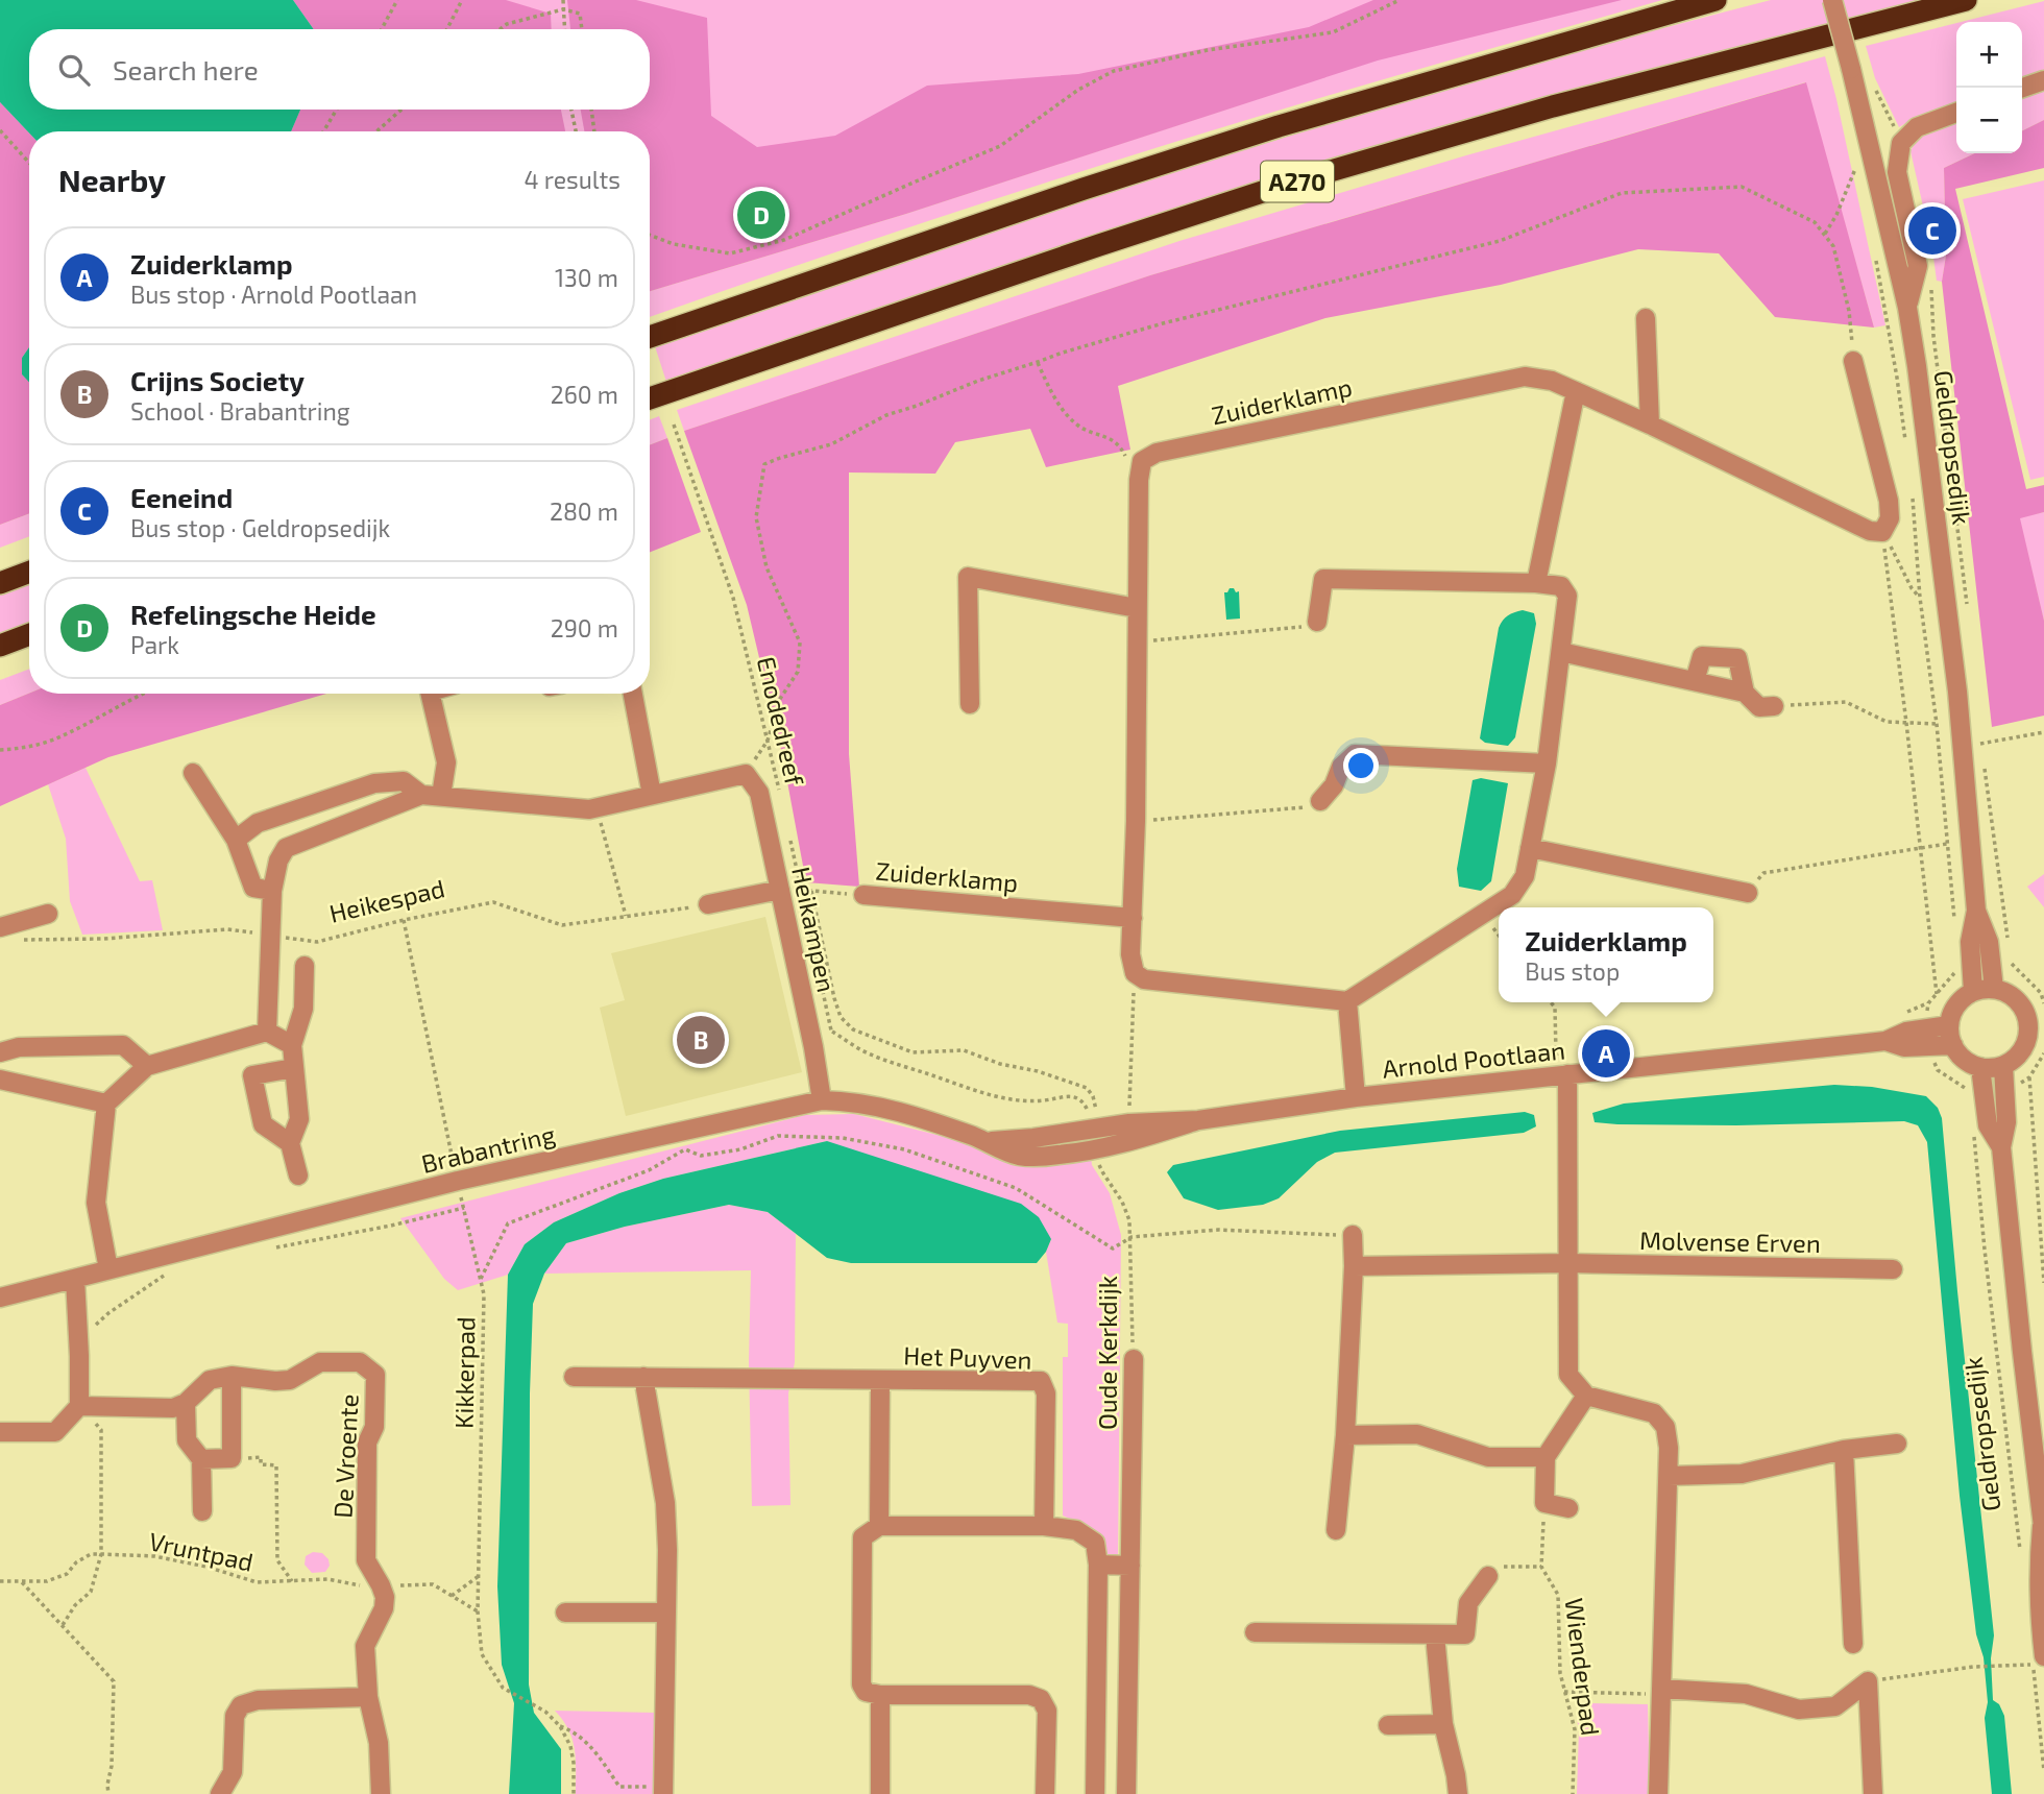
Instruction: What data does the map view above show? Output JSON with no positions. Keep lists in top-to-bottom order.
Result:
{
  "streets": {
    "highway": ["A270"],
    "street": [
      "Zuiderklamp",
      "Geldropsedijk",
      "Heikampen",
      "Arnold Pootlaan",
      "Brabantring",
      "Molvense Erven",
      "Oude Kerkdijk",
      "Het Puyven",
      "De Vroente"
    ],
    "path": [
      "Enodedreef",
      "Heikespad",
      "Kikkerpad",
      "Vruntpad",
      "Wienderpad"
    ]
  },
  "crossings": [
    ["Geldropsedijk", "Arnold Pootlaan"],
    ["Heikespad", "Kikkerpad"],
    ["Heikampen", "Brabantring"],
    ["Arnold Pootlaan", "Brabantring"],
    ["Arnold Pootlaan", "Oude Kerkdijk"],
    ["Brabantring", "Oude Kerkdijk"],
    ["Brabantring", "Kikkerpad"],
    ["Kikkerpad", "Vruntpad"],
    ["De Vroente", "Vruntpad"]
  ],
  "page": {
    "map_buttons": ["+", "−"],
    "search": "Search here",
    "heading": ["Nearby", "4 results"],
    "pins": [
      "D",
      "C",
      "B",
      "A"
    ],
    "list": [
      {
        "mark": "A",
        "name": "Zuiderklamp",
        "note": "Bus stop · Arnold Pootlaan",
        "value": "130 m"
      },
      {
        "mark": "B",
        "name": "Crijns Society",
        "note": "School · Brabantring",
        "value": "260 m"
      },
      {
        "mark": "C",
        "name": "Eeneind",
        "note": "Bus stop · Geldropsedijk",
        "value": "280 m"
      },
      {
        "mark": "D",
        "name": "Refelingsche Heide",
        "note": "Park",
        "value": "290 m"
      }
    ],
    "popup": ["Zuiderklamp", "Bus stop"]
  }
}
